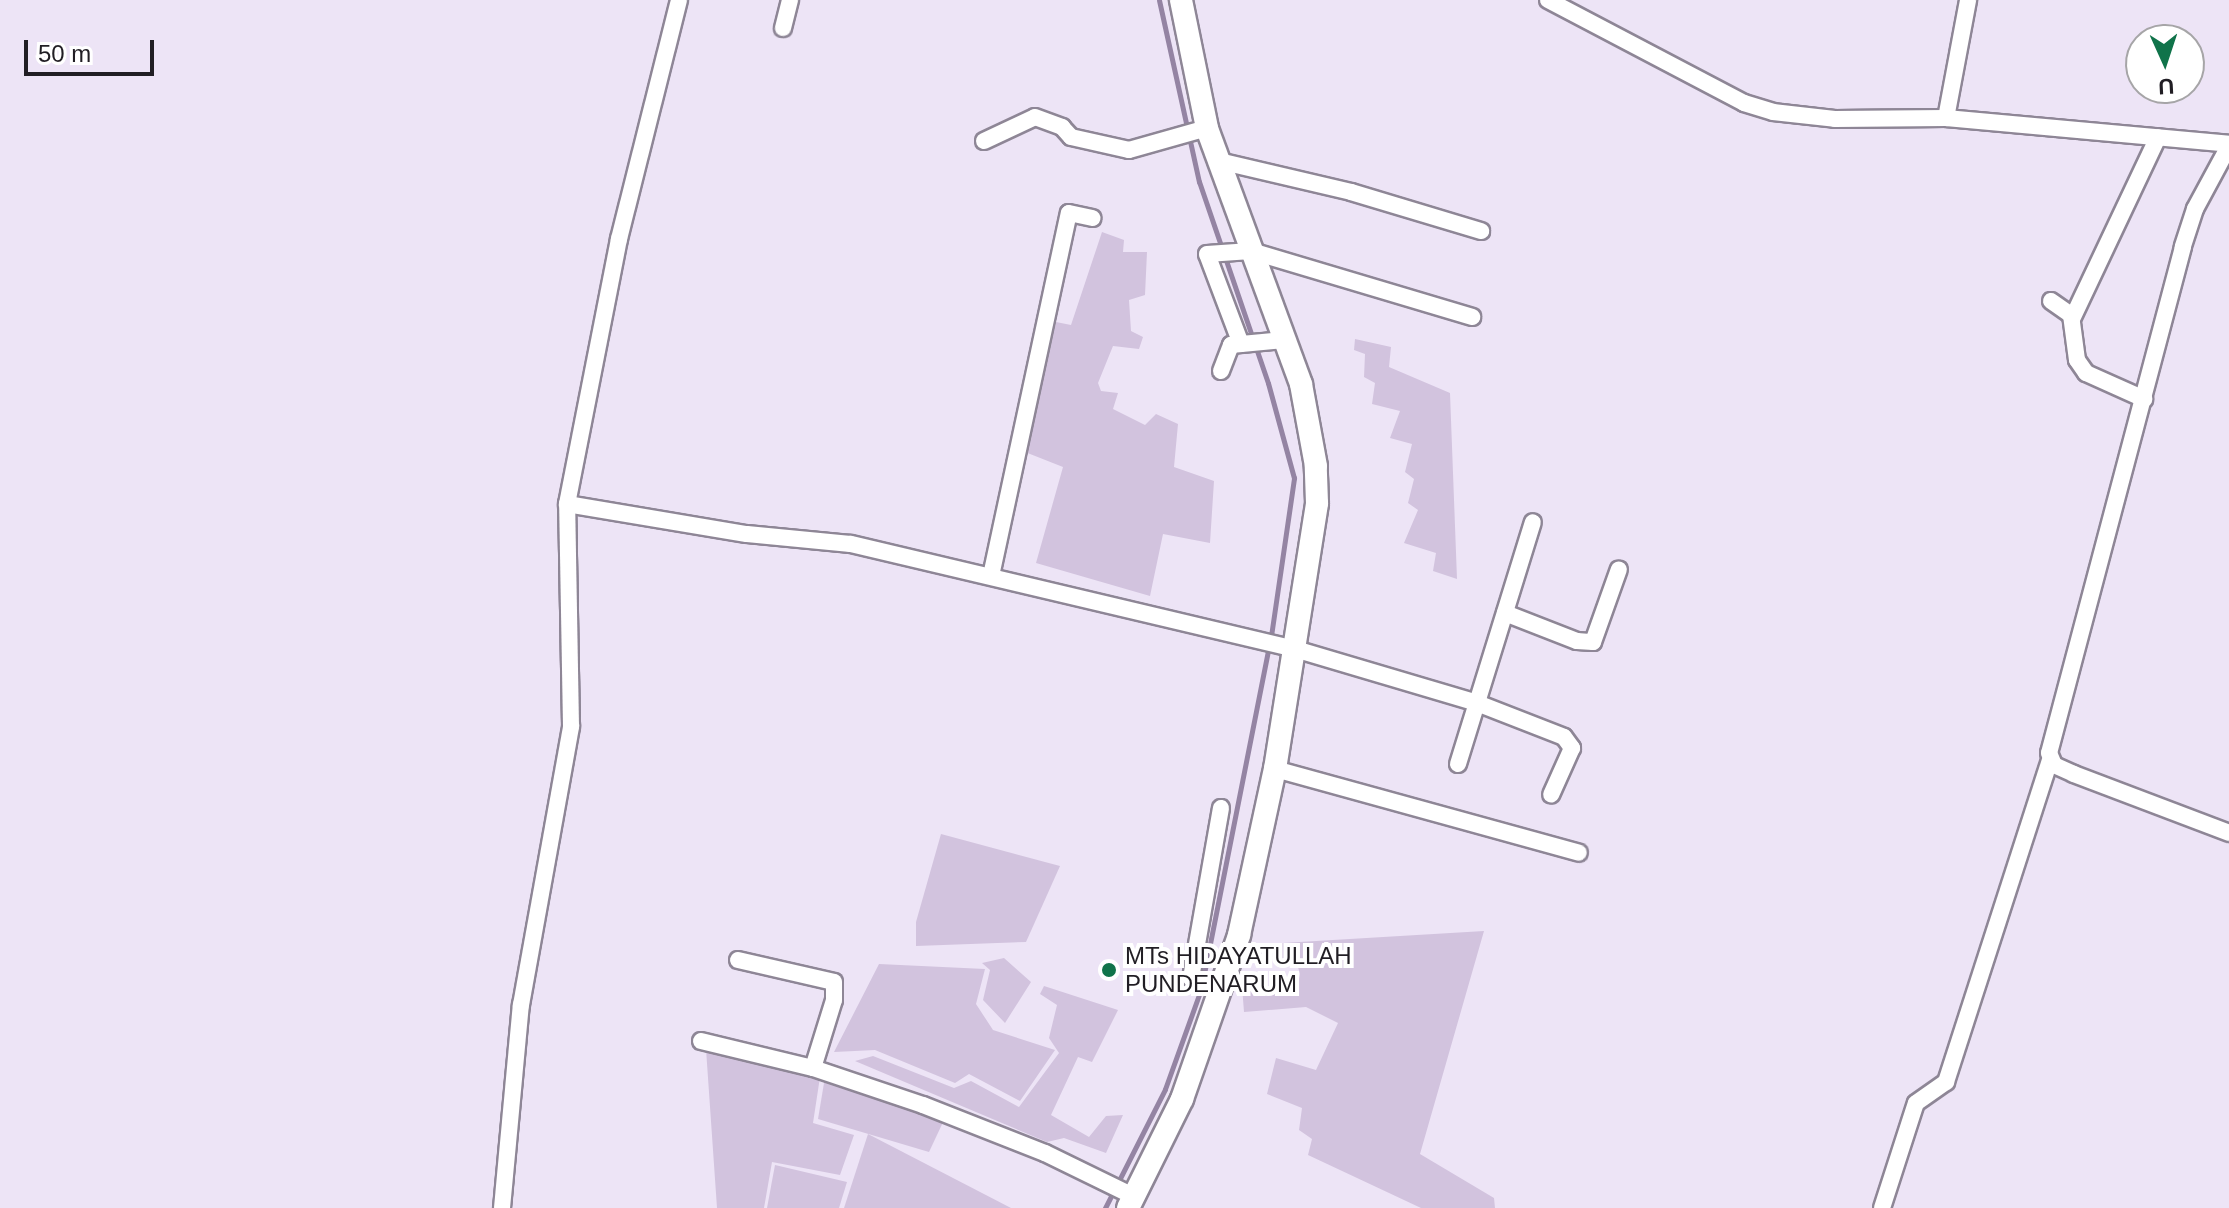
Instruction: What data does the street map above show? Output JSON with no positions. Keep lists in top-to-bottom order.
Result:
{
  "places": ["MTs HIDAYATULLAH PUNDENARUM"],
  "scale_bar": "50 m",
  "north": "bottom"
}
